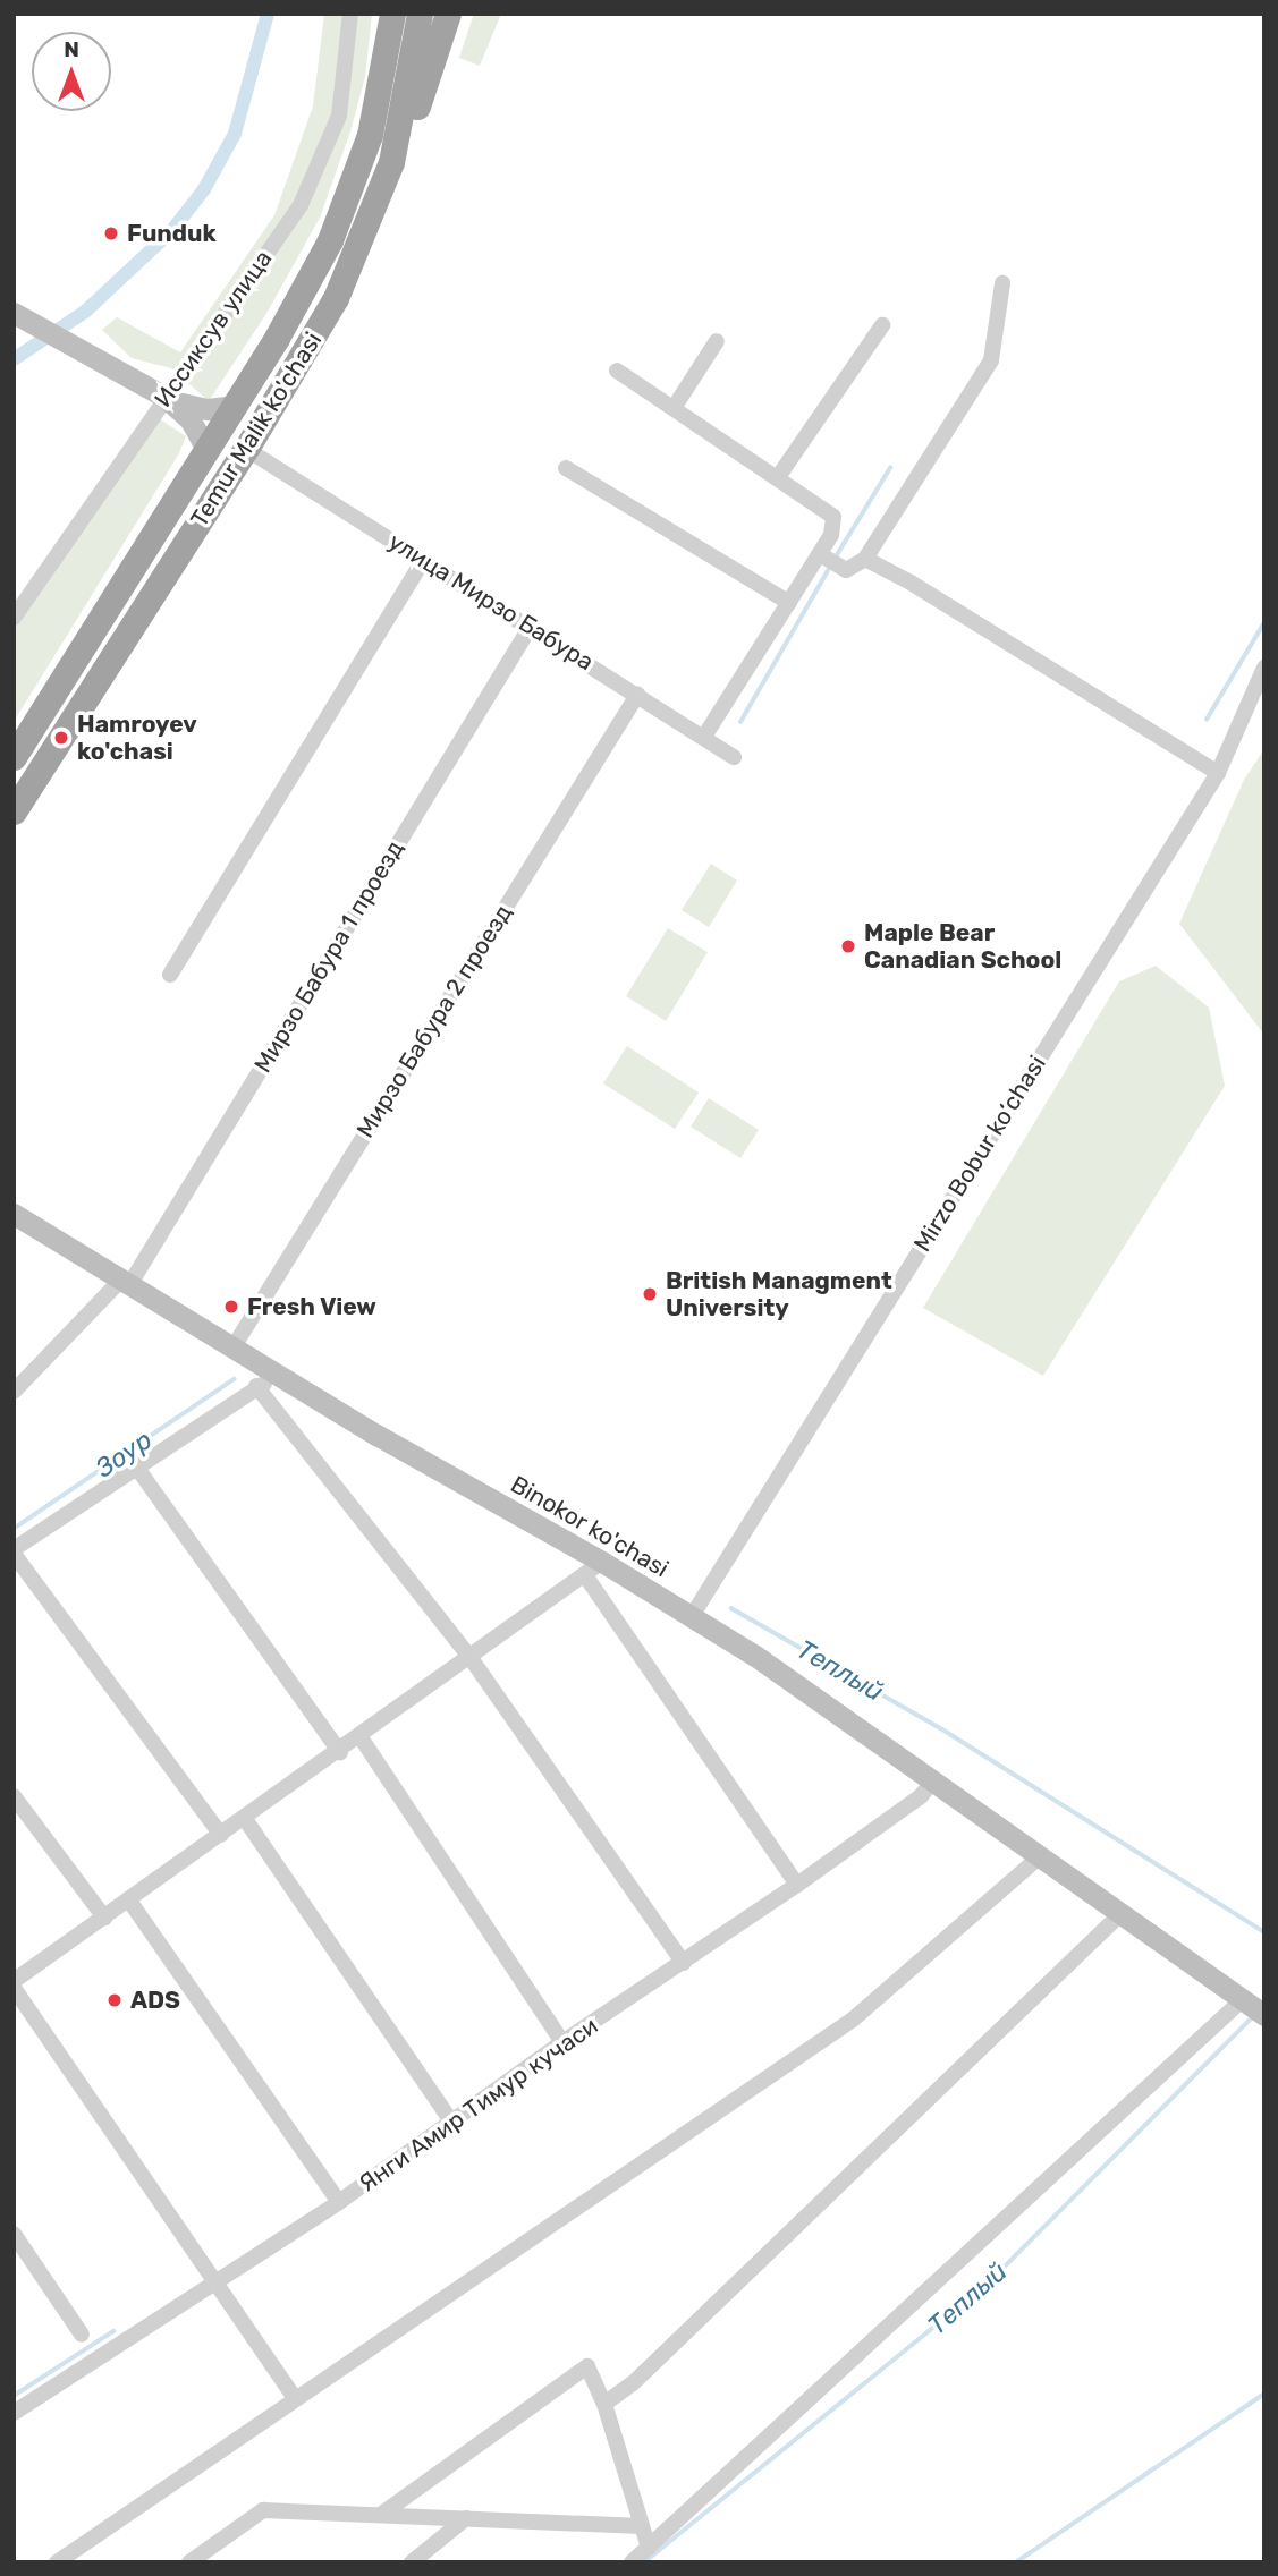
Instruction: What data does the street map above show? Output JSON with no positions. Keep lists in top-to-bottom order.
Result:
{
  "streets": {
    "highway": ["Temur Malik ko'chasi"],
    "main road": ["Binokor ko'chasi"],
    "street": [
      "Иссиксув улица",
      "улица Мирзо Бабура",
      "Мирзо Бабура 1 проезд",
      "Мирзо Бабура 2 проезд",
      "Mirzo Bobur ko‘chasi",
      "Янги Амир Тимур кучаси"
    ]
  },
  "crossings": [
    ["Temur Malik ko'chasi", "улица Мирзо Бабура"],
    ["улица Мирзо Бабура", "Мирзо Бабура 1 проезд"],
    ["улица Мирзо Бабура", "Мирзо Бабура 2 проезд"],
    ["Мирзо Бабура 1 проезд", "Binokor ko'chasi"],
    ["Мирзо Бабура 2 проезд", "Binokor ko'chasi"],
    ["Mirzo Bobur ko‘chasi", "Binokor ko'chasi"],
    ["Binokor ko'chasi", "Янги Амир Тимур кучаси"]
  ],
  "water": ["Зоур", "Теплый"],
  "places": [
    "Funduk",
    "Hamroyev ko'chasi",
    "Maple Bear Canadian School",
    "British Managment University",
    "Fresh View",
    "ADS"
  ],
  "north": "top"
}
